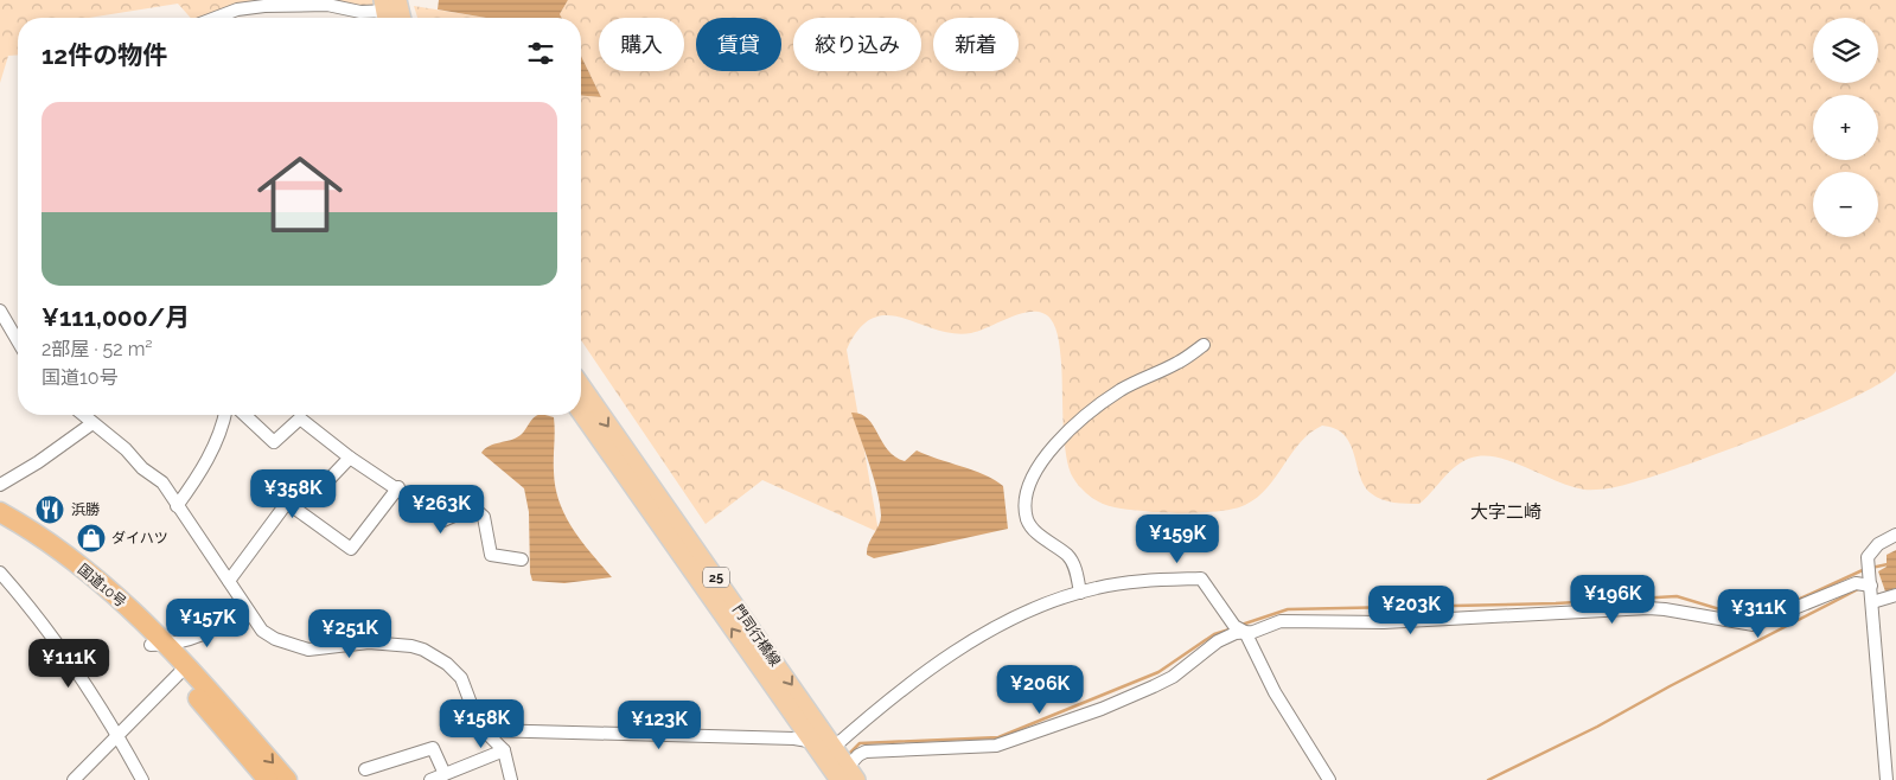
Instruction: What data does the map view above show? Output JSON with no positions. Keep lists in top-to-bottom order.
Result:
{
  "streets": {
    "highway": ["国道10号"],
    "main road": ["25", "門司行橋線"]
  },
  "districts": ["大字二崎"],
  "places": {
    "restaurant": ["浜勝"],
    "shop": ["ダイハツ"]
  },
  "page": {
    "map_buttons": ["+", "−"],
    "chip": [
      "購入",
      "賃貸",
      "絞り込み",
      "新着"
    ],
    "heading": "12件の物件",
    "list": [
      {
        "name": "¥111,000/月",
        "note": "2部屋 · 52 m² · 国道10号"
      }
    ],
    "price": [
      "¥358K",
      "¥263K",
      "¥159K",
      "¥196K",
      "¥203K",
      "¥311K",
      "¥157K",
      "¥251K",
      "¥111K",
      "¥206K",
      "¥158K",
      "¥123K"
    ]
  }
}
